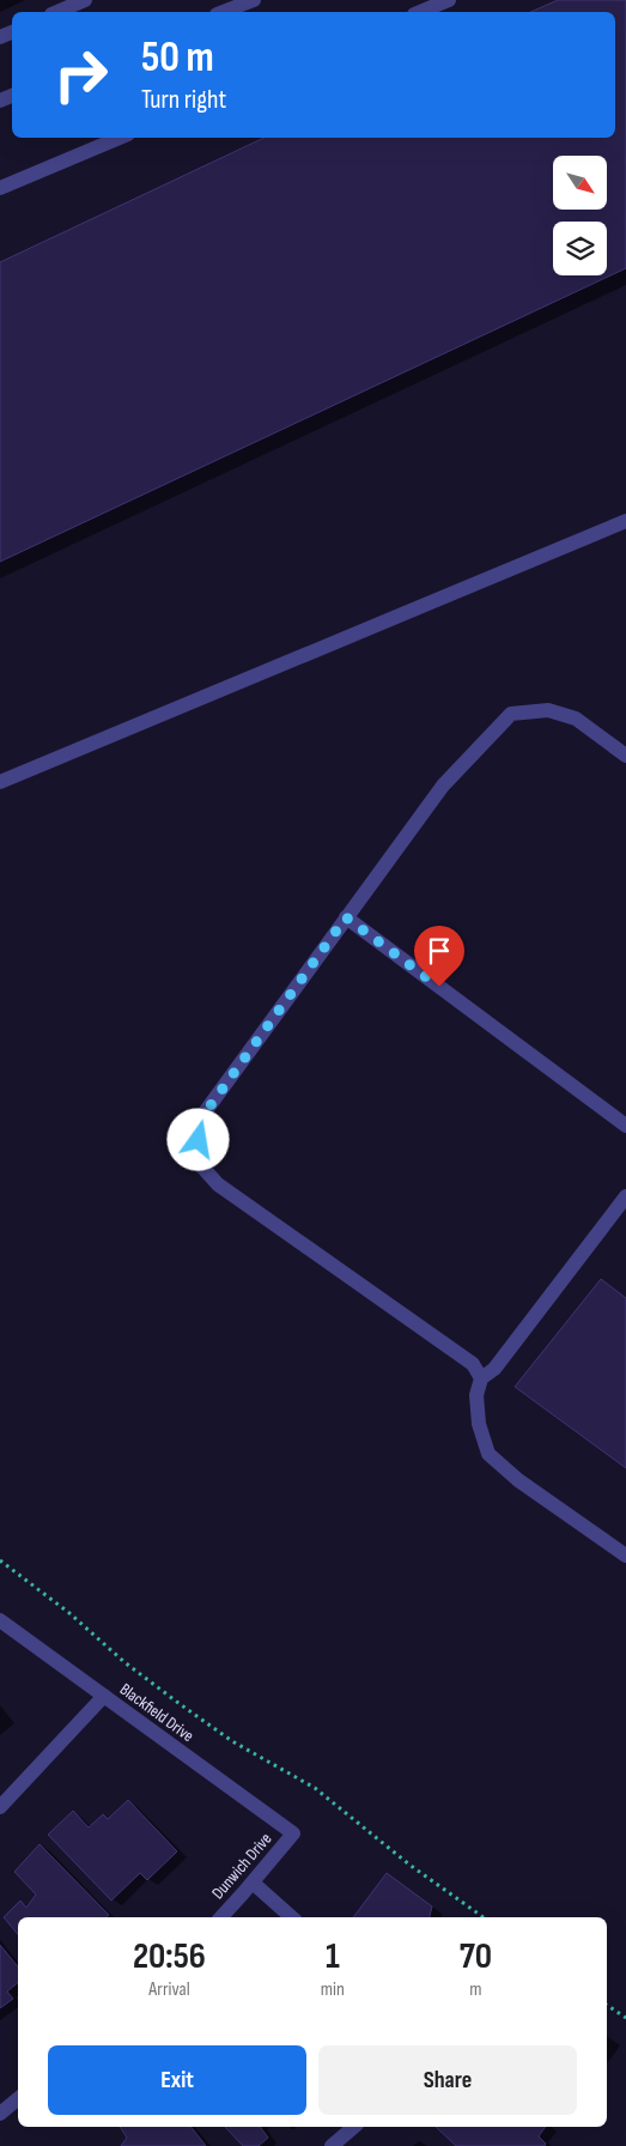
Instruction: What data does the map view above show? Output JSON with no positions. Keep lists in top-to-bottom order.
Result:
{
  "streets": {
    "street": ["Blackfield Drive", "Dunwich Drive"]
  },
  "crossings": [
    ["Blackfield Drive", "Dunwich Drive"]
  ],
  "north": "bottom right",
  "page": {
    "turn": ["50 m", "Turn right"],
    "eta": [
      "20:56",
      "Arrival",
      "1",
      "min",
      "70",
      "m"
    ],
    "buttons": ["Exit", "Share"]
  }
}
